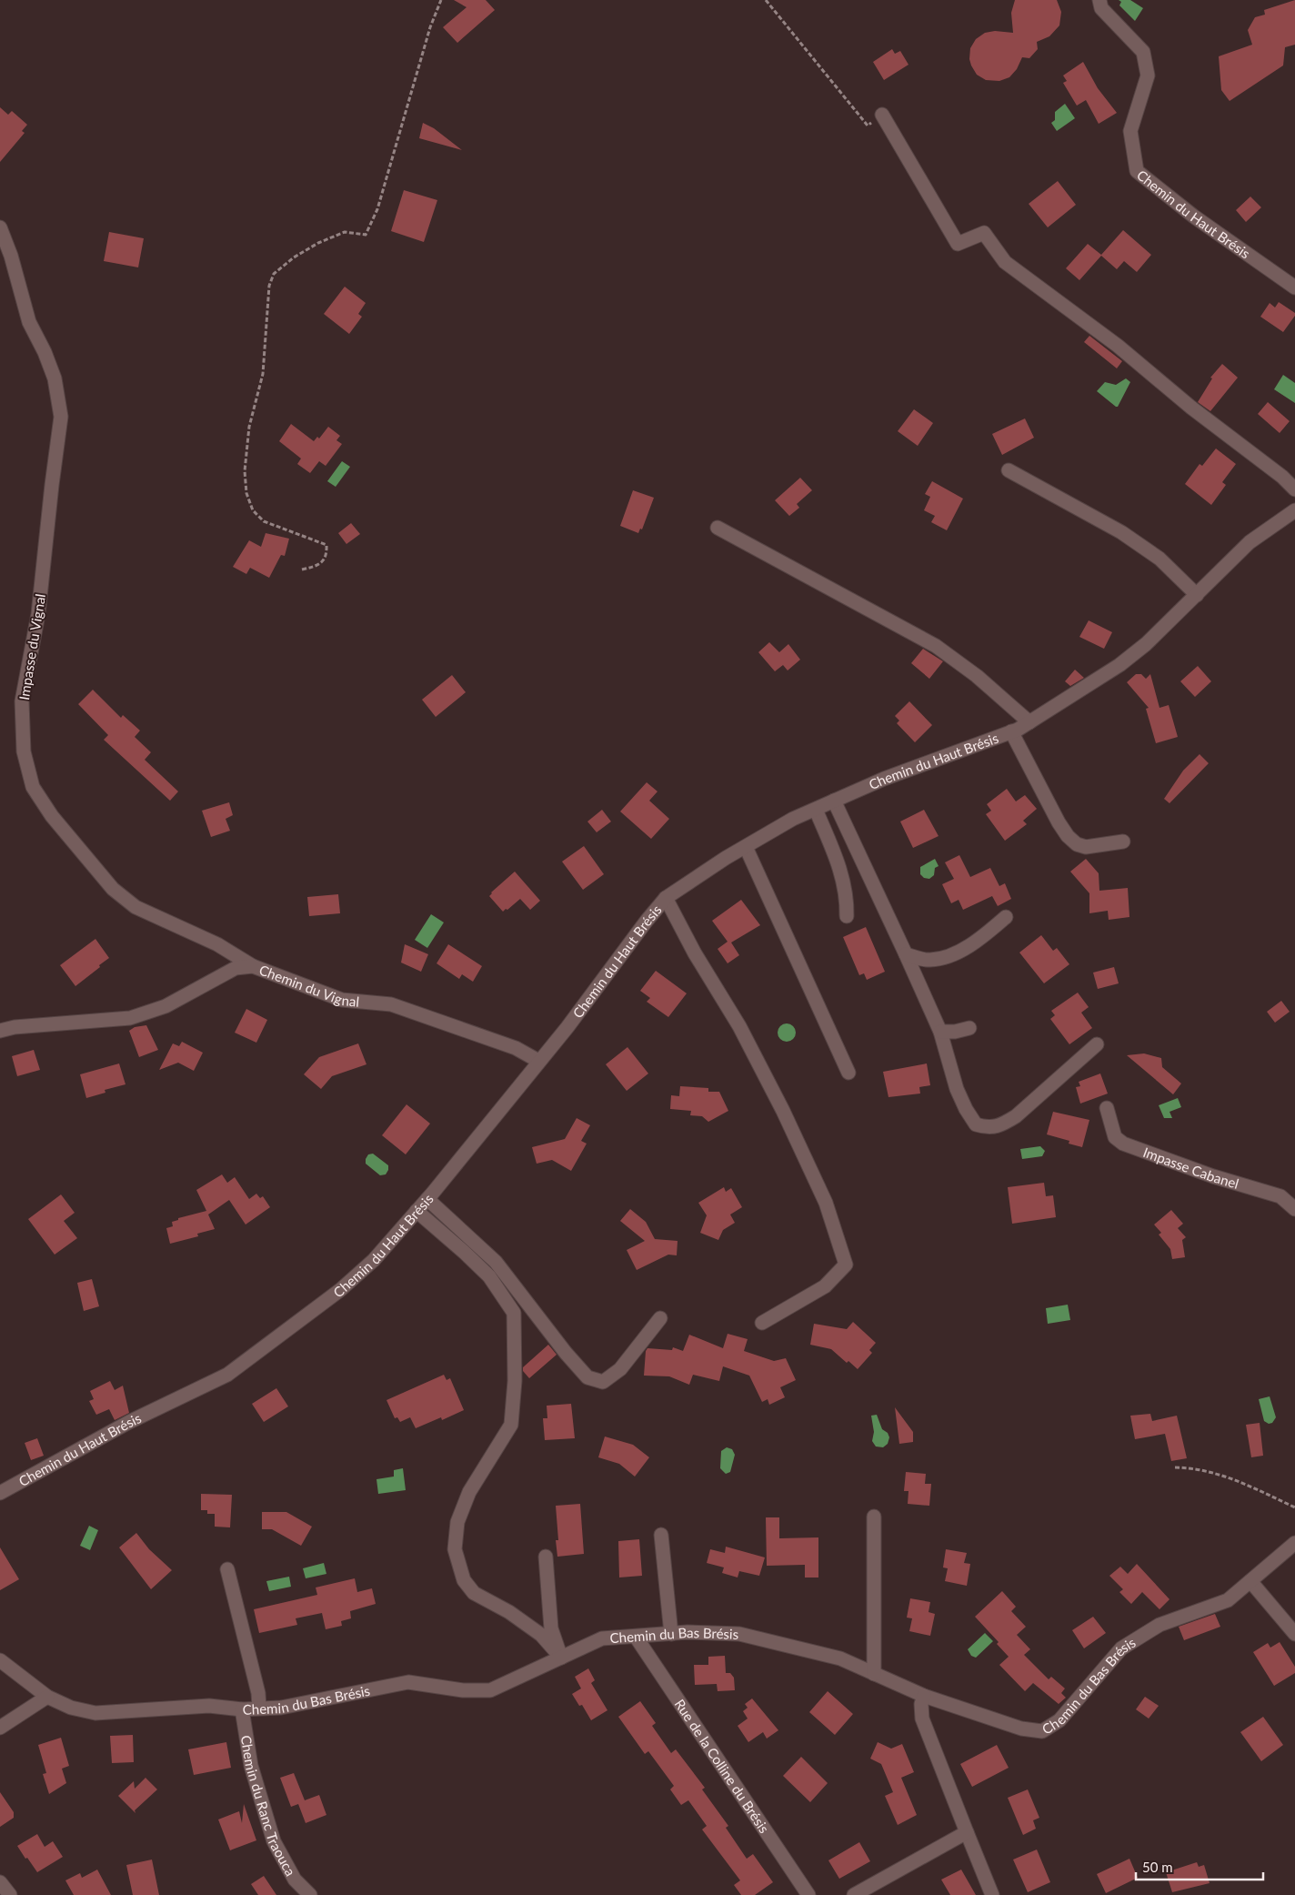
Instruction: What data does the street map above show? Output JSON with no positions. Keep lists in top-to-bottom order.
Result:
{
  "streets": {
    "street": [
      "Chemin du Haut Brésis",
      "Impasse du Vignal",
      "Chemin du Vignal",
      "Impasse Cabanel",
      "Chemin du Bas Brésis",
      "Rue de la Colline du Brésis",
      "Chemin du Ranc Traouca"
    ]
  },
  "crossings": [
    ["Chemin du Haut Brésis", "Chemin du Vignal"],
    ["Impasse du Vignal", "Chemin du Vignal"],
    ["Chemin du Bas Brésis", "Rue de la Colline du Brésis"],
    ["Chemin du Bas Brésis", "Chemin du Ranc Traouca"]
  ],
  "scale_bar": "50 m"
}
